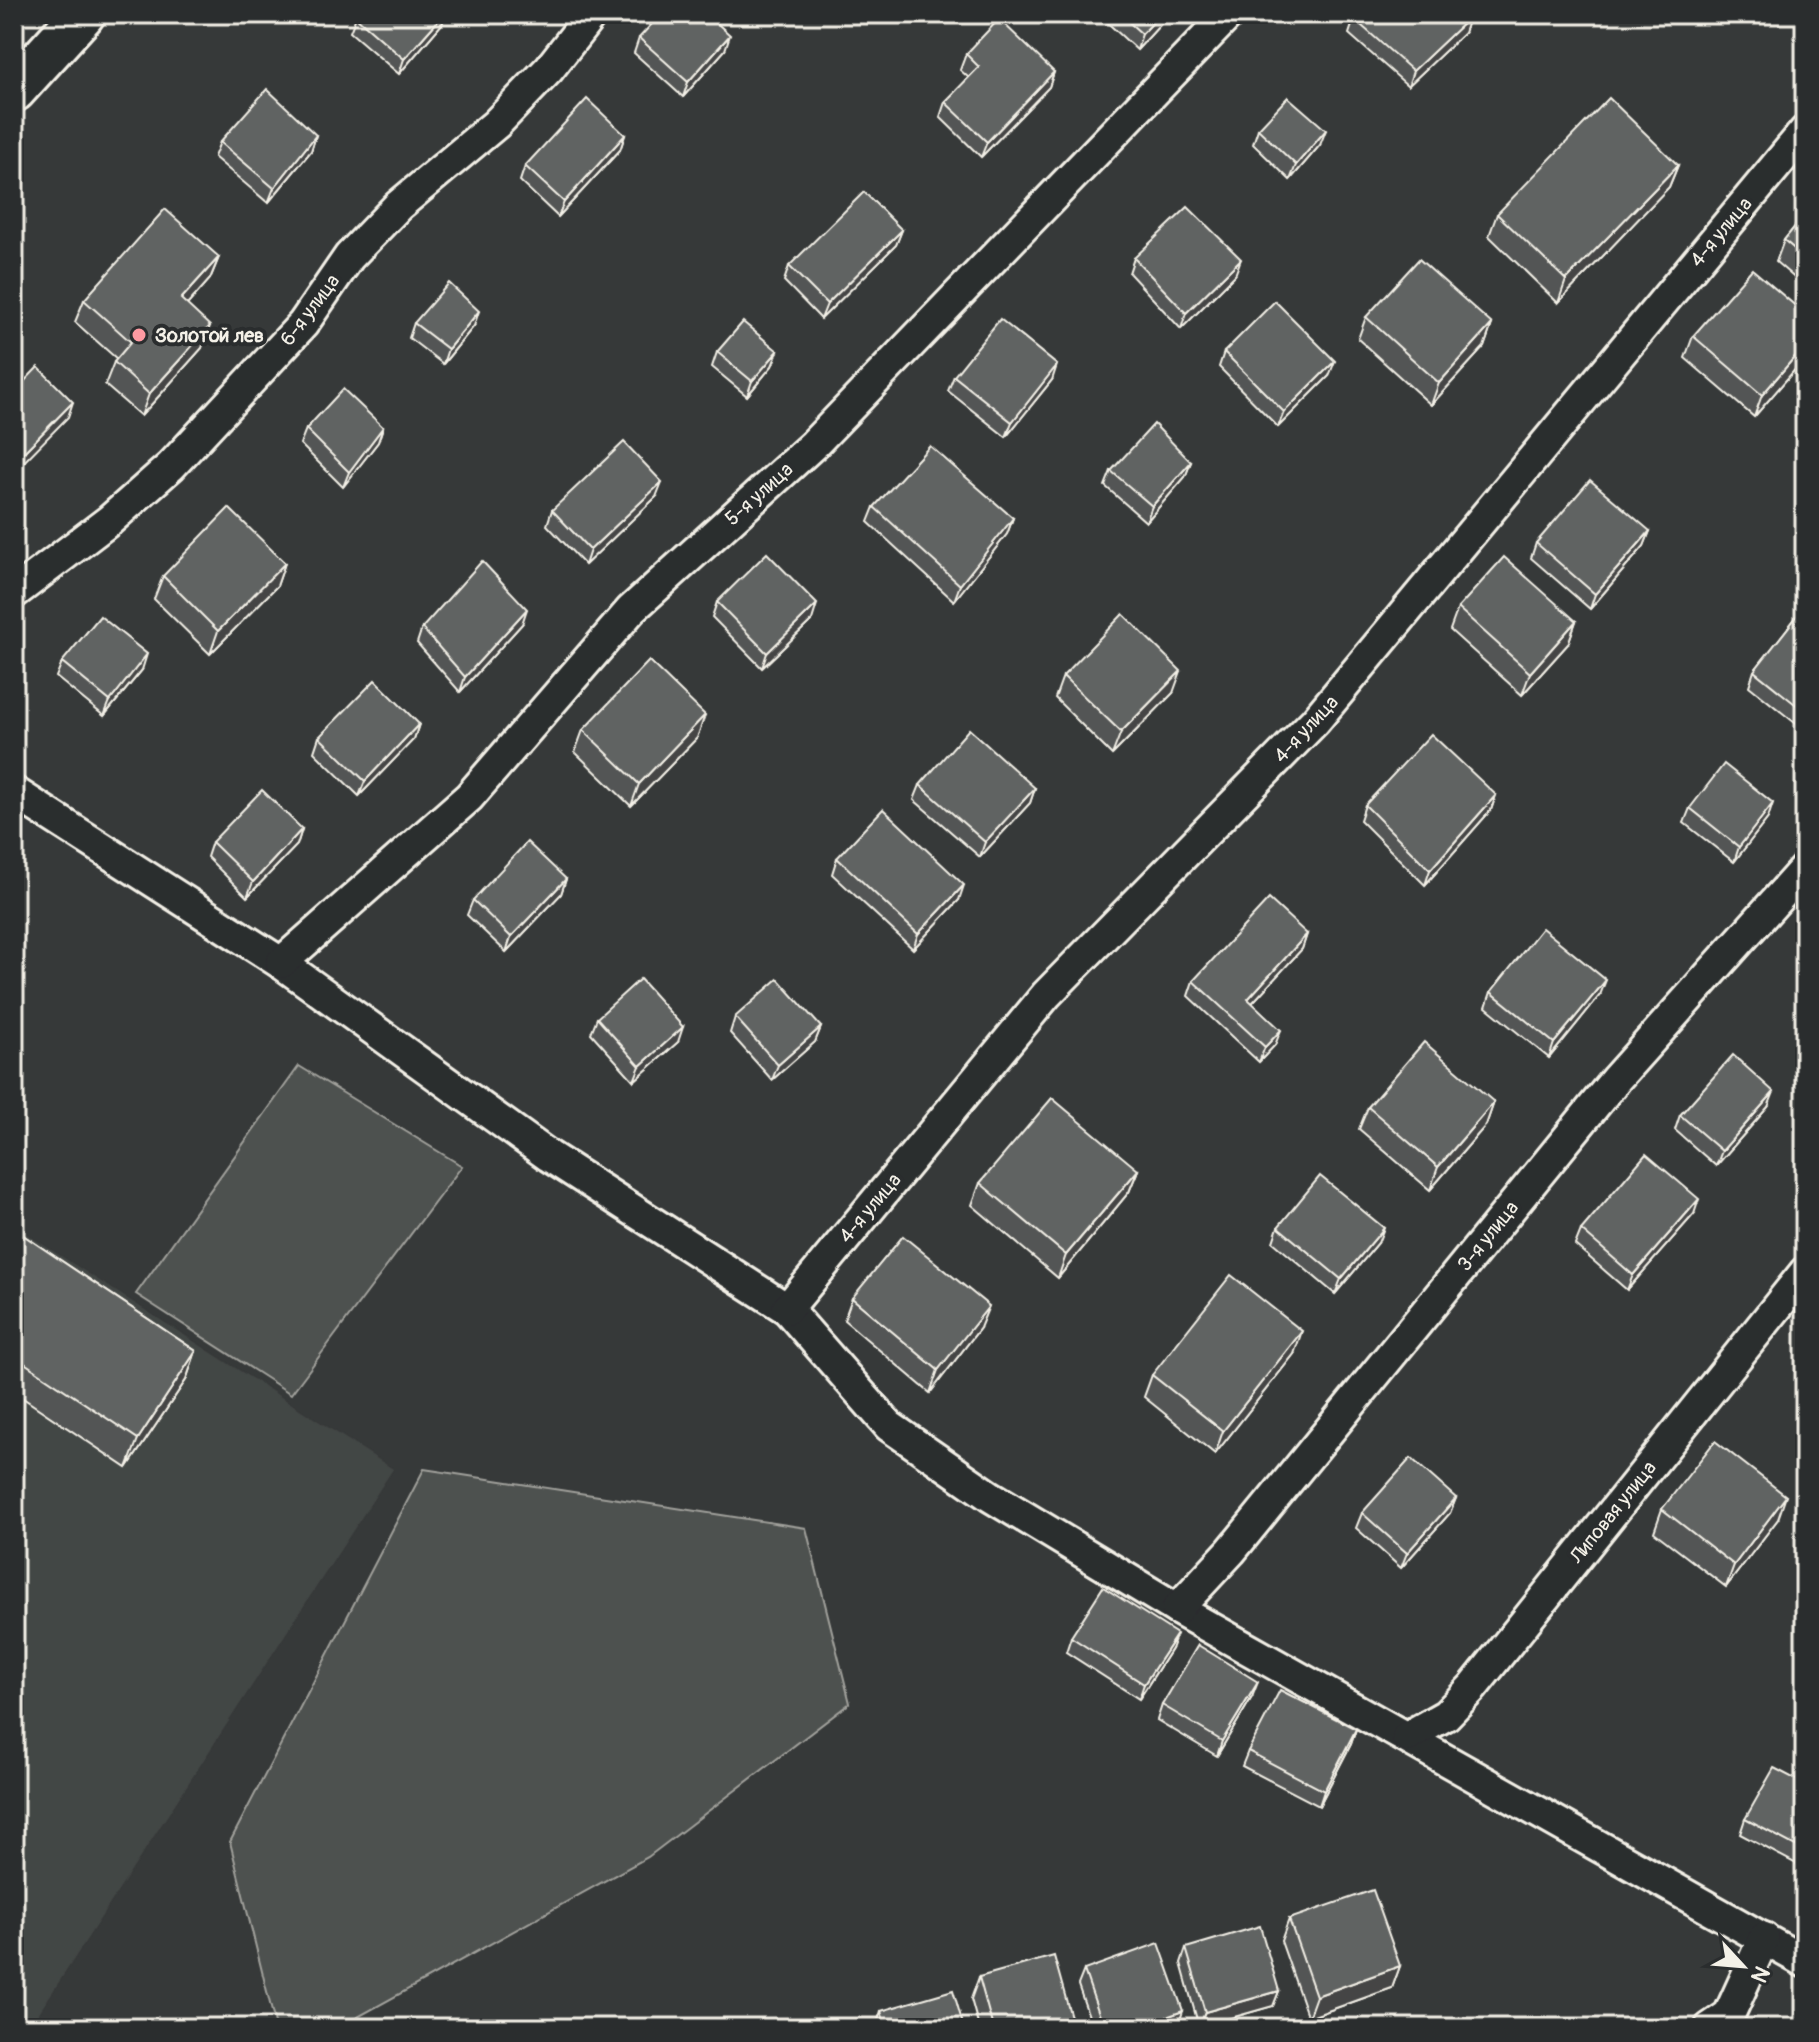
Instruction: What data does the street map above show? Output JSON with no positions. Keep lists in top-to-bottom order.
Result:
{
  "streets": {
    "street": [
      "4-я улица",
      "6-я улица",
      "5-я улица",
      "3-я улица",
      "Липовая улица"
    ]
  },
  "places": ["Золотой лев"],
  "north": "bottom right"
}
